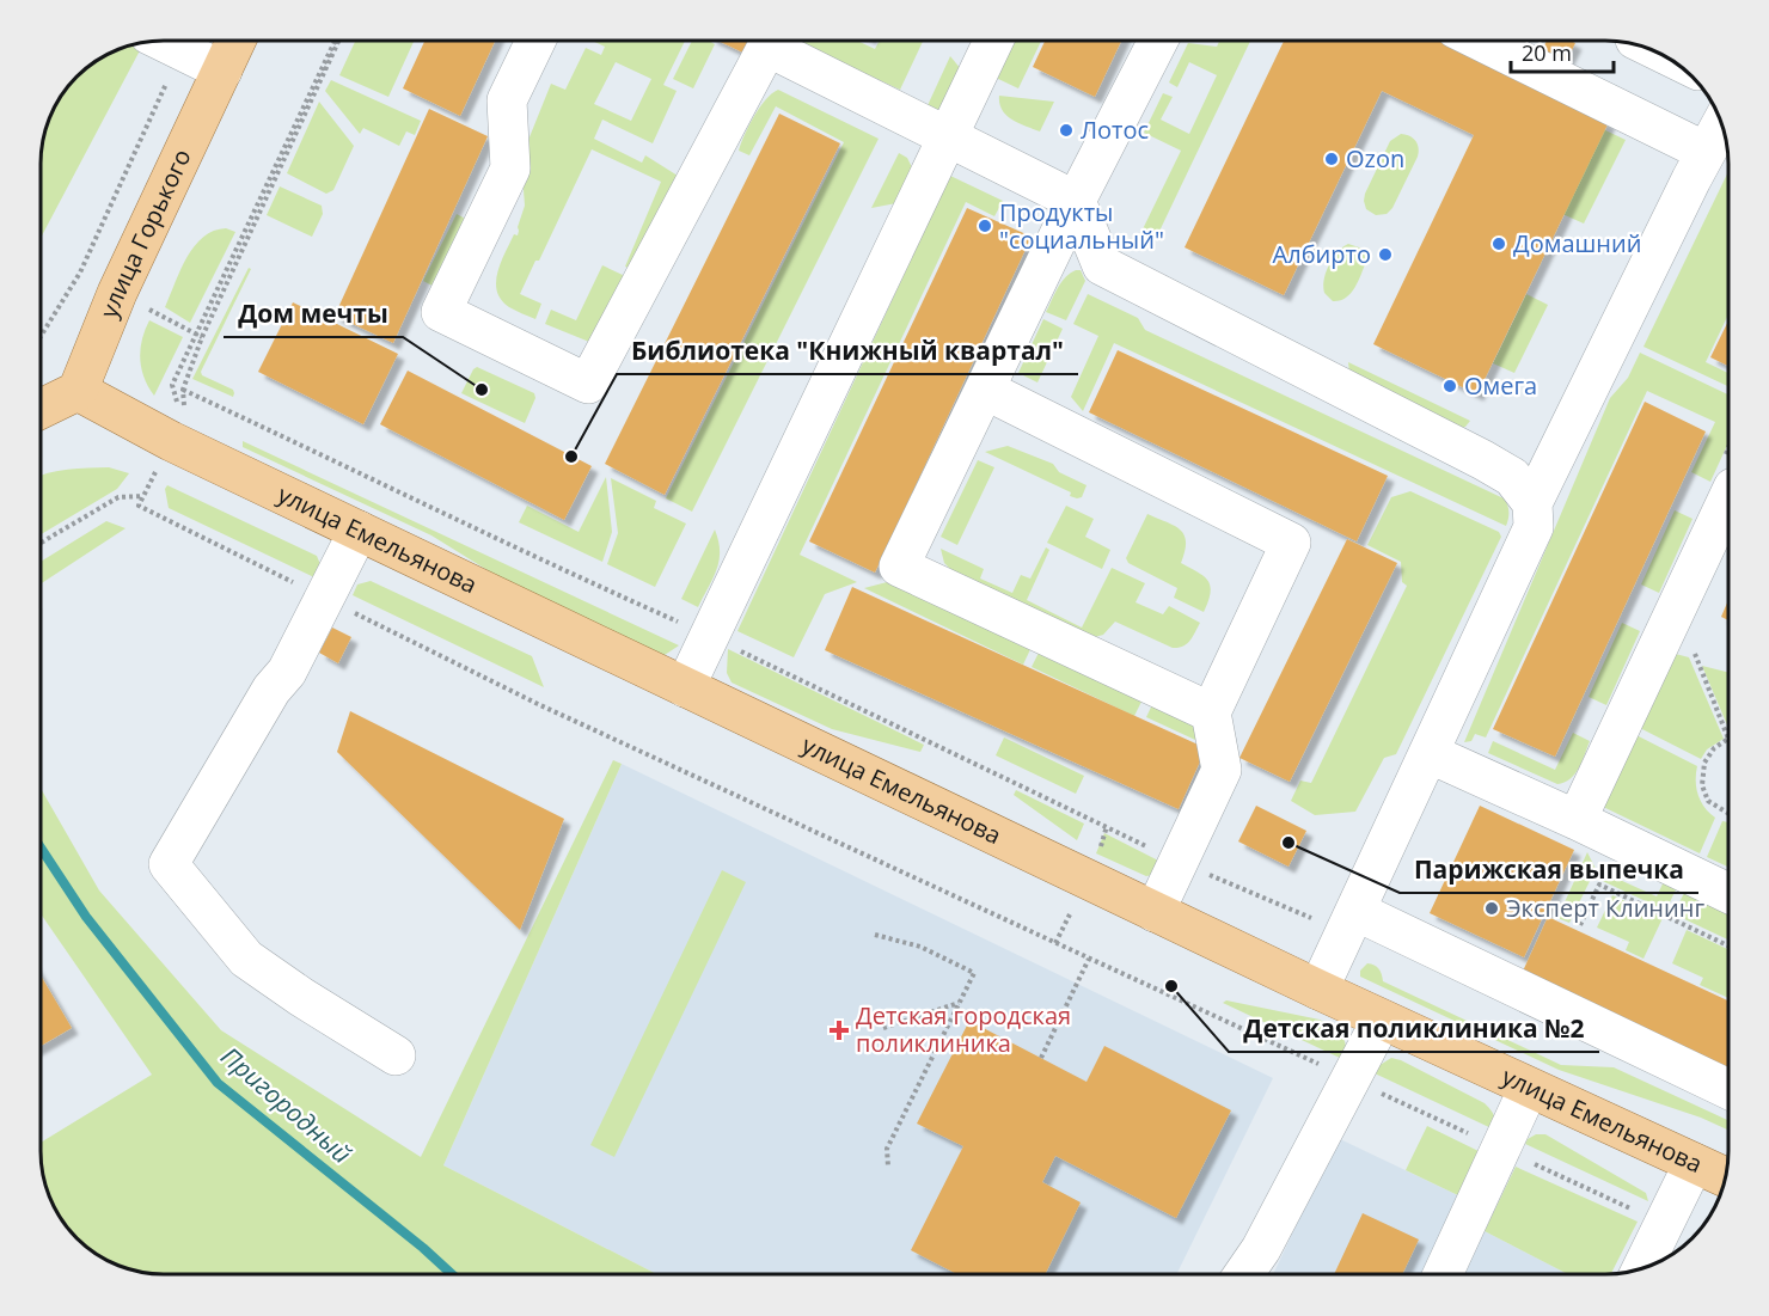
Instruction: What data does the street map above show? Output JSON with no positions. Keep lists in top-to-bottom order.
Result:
{
  "streets": {
    "main road": ["улица Горького", "улица Емельянова"]
  },
  "crossings": [
    ["улица Горького", "улица Емельянова"]
  ],
  "water": ["Пригородный"],
  "places": {
    "other": [
      "Лотос",
      "Ozon",
      "Продукты \"социальный\"",
      "Домашний",
      "Албирто",
      "Омега",
      "Дом мечты",
      "Библиотека \"Книжный квартал\"",
      "Парижская выпечка",
      "Эксперт Клининг",
      "Детская поликлиника №2"
    ],
    "health": ["Детская городская поликлиника"]
  },
  "scale_bar": "20 m"
}
